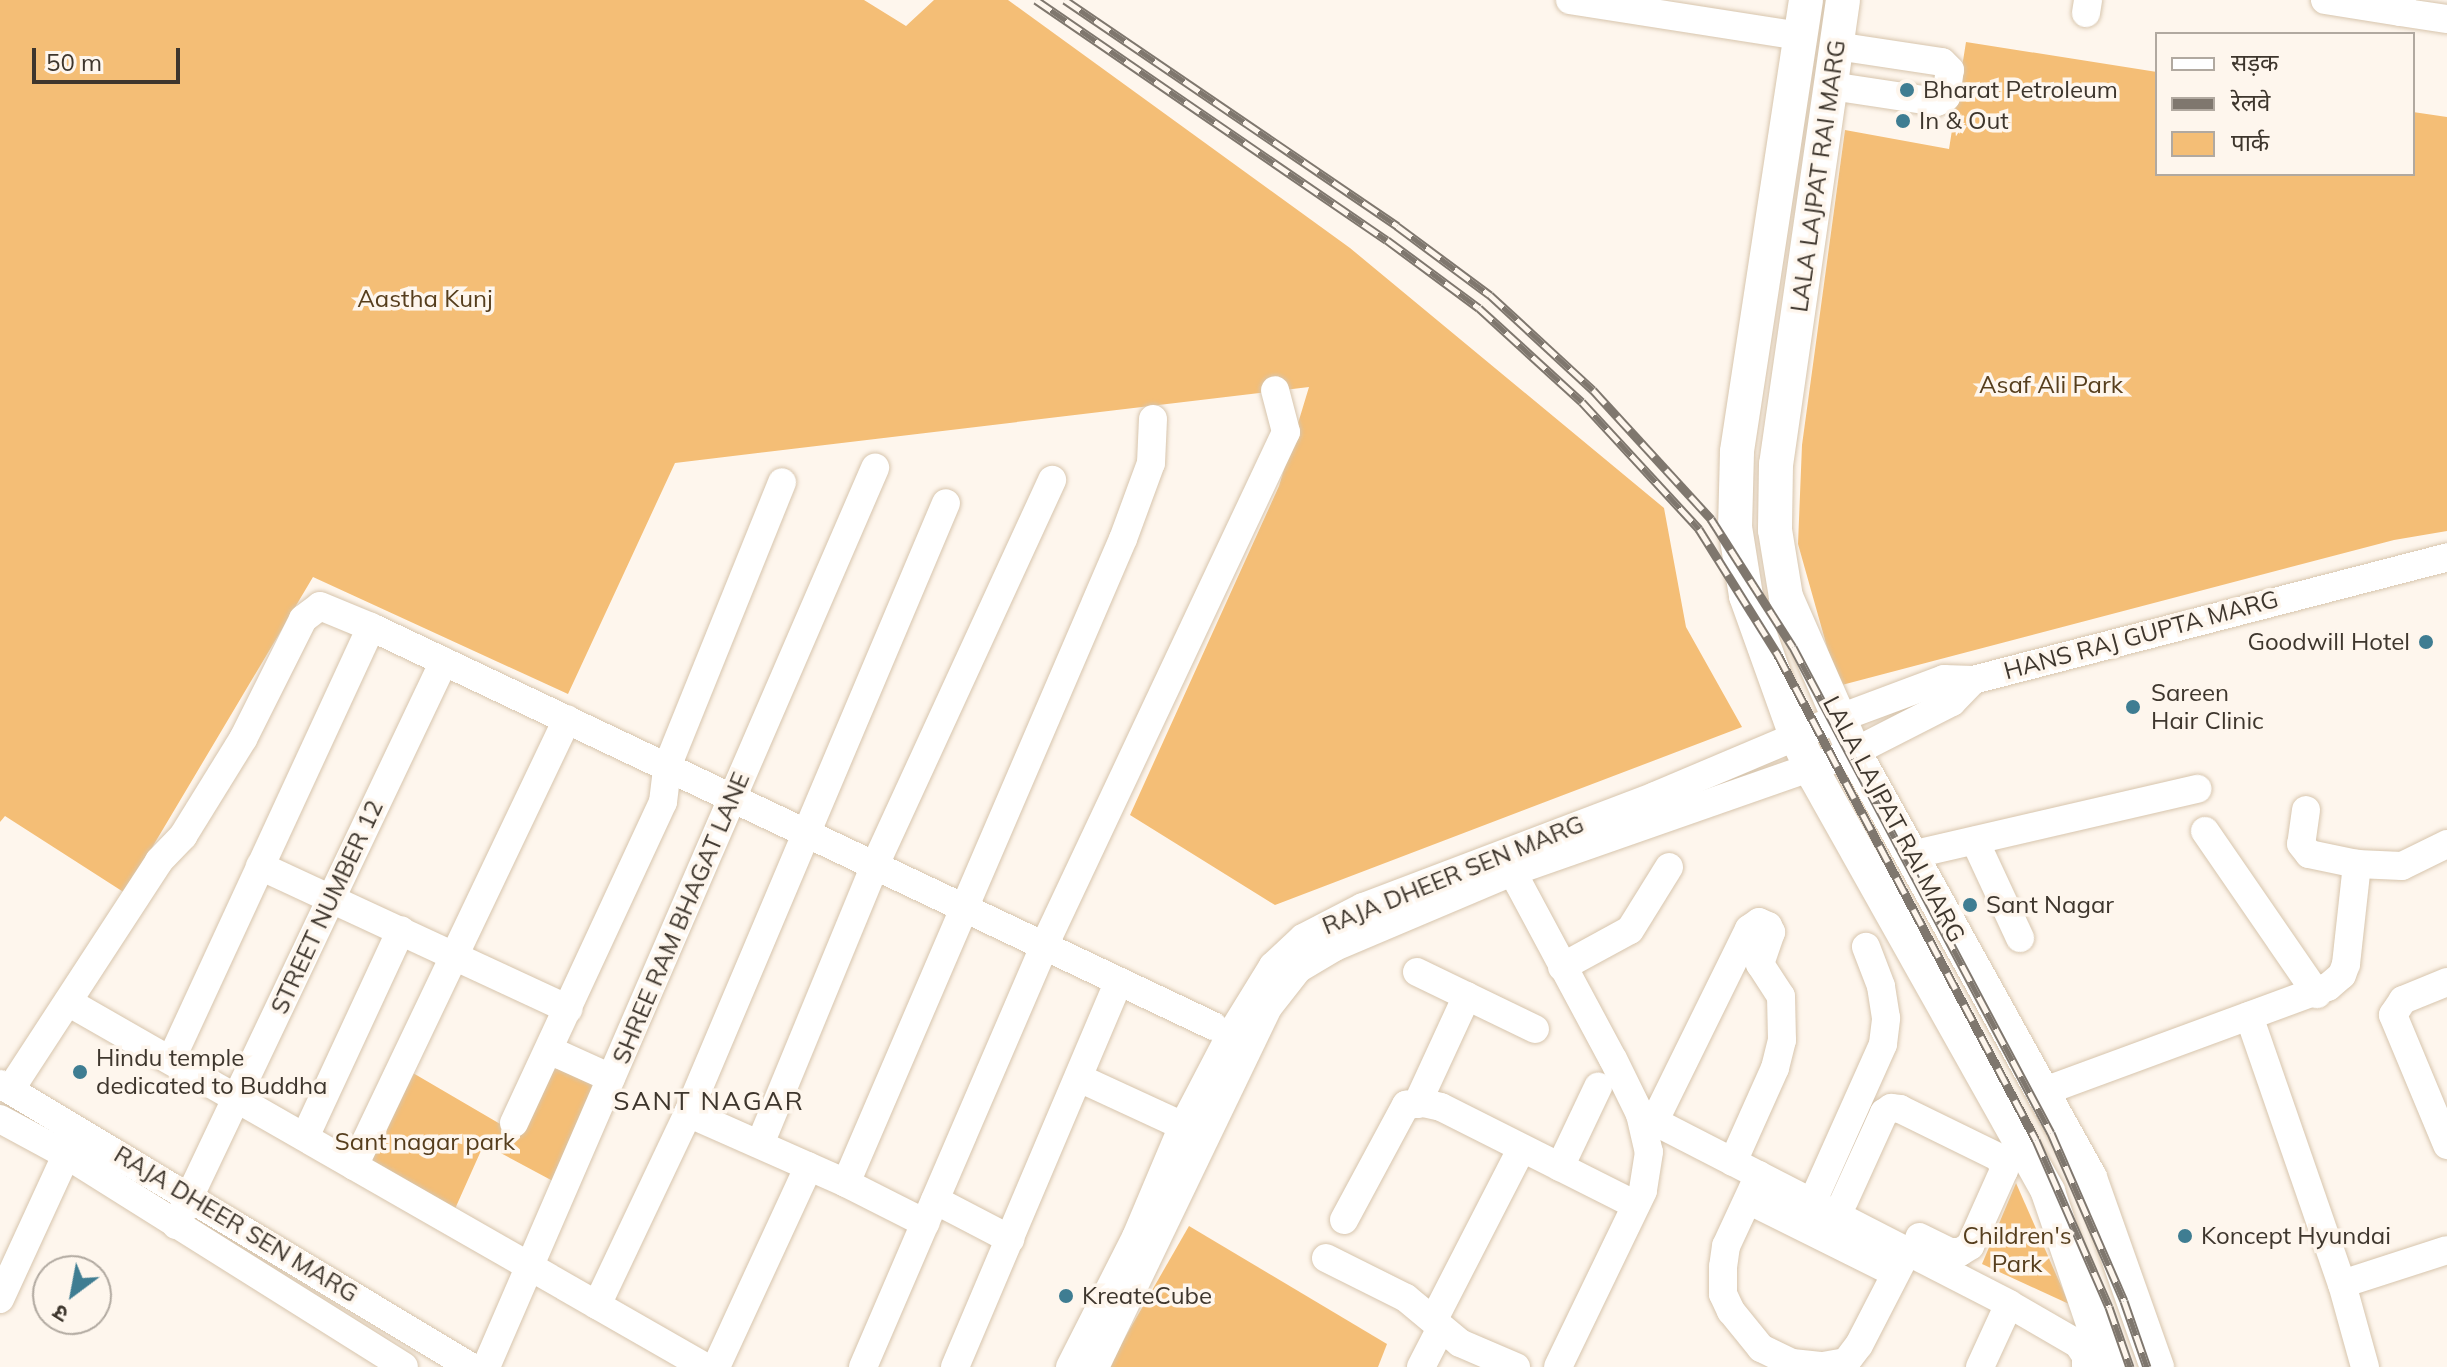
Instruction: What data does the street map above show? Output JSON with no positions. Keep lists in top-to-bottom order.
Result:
{
  "streets": {
    "main road": ["LALA LAJPAT RAI MARG"],
    "street": [
      "HANS RAJ GUPTA MARG",
      "RAJA DHEER SEN MARG",
      "STREET NUMBER 12",
      "SHREE RAM BHAGAT LANE"
    ]
  },
  "crossings": [
    ["LALA LAJPAT RAI MARG", "HANS RAJ GUPTA MARG"],
    ["LALA LAJPAT RAI MARG", "RAJA DHEER SEN MARG"],
    ["HANS RAJ GUPTA MARG", "RAJA DHEER SEN MARG"],
    ["RAJA DHEER SEN MARG", "STREET NUMBER 12"]
  ],
  "districts": ["SANT NAGAR"],
  "parks": [
    "Aastha Kunj",
    "Asaf Ali Park",
    "Sant nagar park",
    "Children's Park"
  ],
  "places": [
    "Bharat Petroleum",
    "In & Out",
    "Goodwill Hotel",
    "Sareen Hair Clinic",
    "Sant Nagar",
    "Hindu temple dedicated to Buddha",
    "Koncept Hyundai",
    "KreateCube"
  ],
  "legend": ["सड़क", "रेलवे", "पार्क"],
  "scale_bar": "50 m",
  "north": "bottom left"
}
